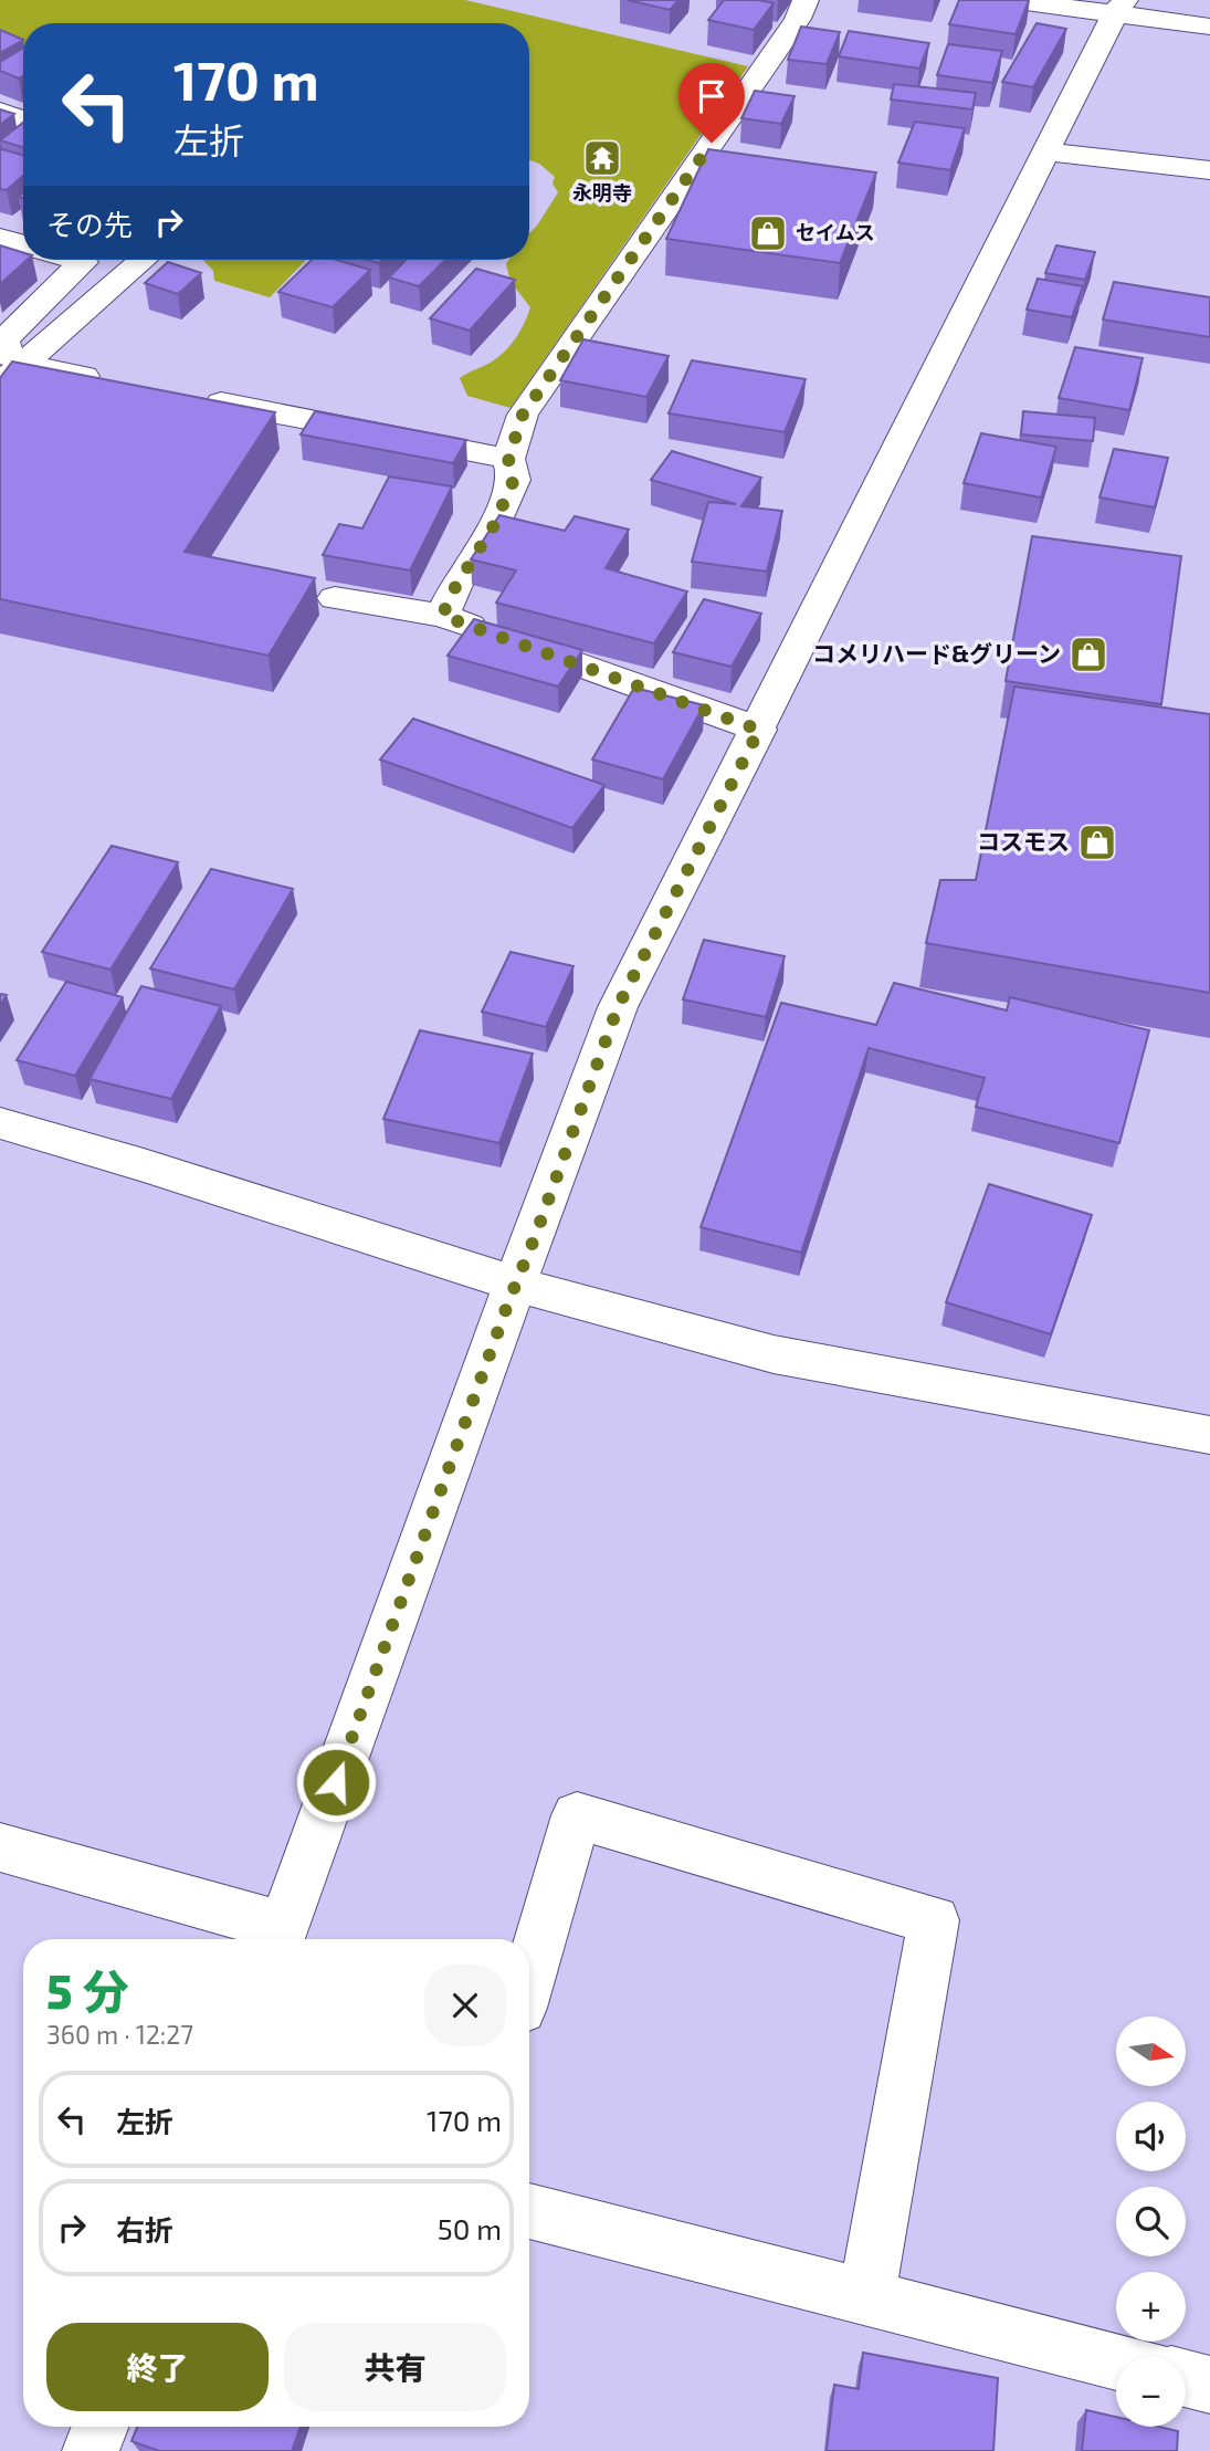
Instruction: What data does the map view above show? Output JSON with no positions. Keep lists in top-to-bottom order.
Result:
{
  "places": {
    "temple": ["永明寺"],
    "shop": ["セイムス", "コメリハード&グリーン", "コスモス"]
  },
  "north": "right",
  "page": {
    "turn": ["170 m", "左折"],
    "then": "その先",
    "heading": ["5 分", "360 m · 12:27"],
    "map_buttons": ["+", "−"],
    "list": [
      {
        "name": "左折",
        "value": "170 m"
      },
      {
        "name": "右折",
        "value": "50 m"
      }
    ],
    "buttons": ["終了", "共有"]
  }
}
